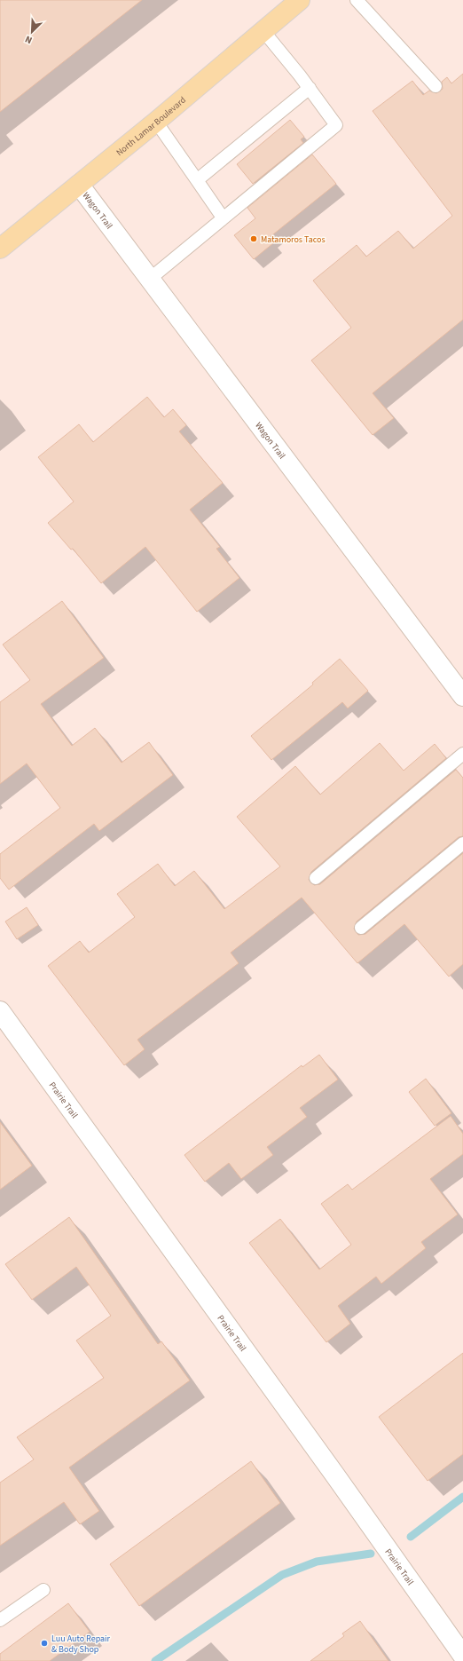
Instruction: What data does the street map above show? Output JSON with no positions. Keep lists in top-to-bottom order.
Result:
{
  "streets": {
    "main road": ["North Lamar Boulevard"],
    "street": ["Wagon Trail", "Prairie Trail"]
  },
  "crossings": [
    ["North Lamar Boulevard", "Wagon Trail"]
  ],
  "places": ["Matamoros Tacos", "Luu Auto Repair & Body Shop"],
  "north": "bottom left"
}
